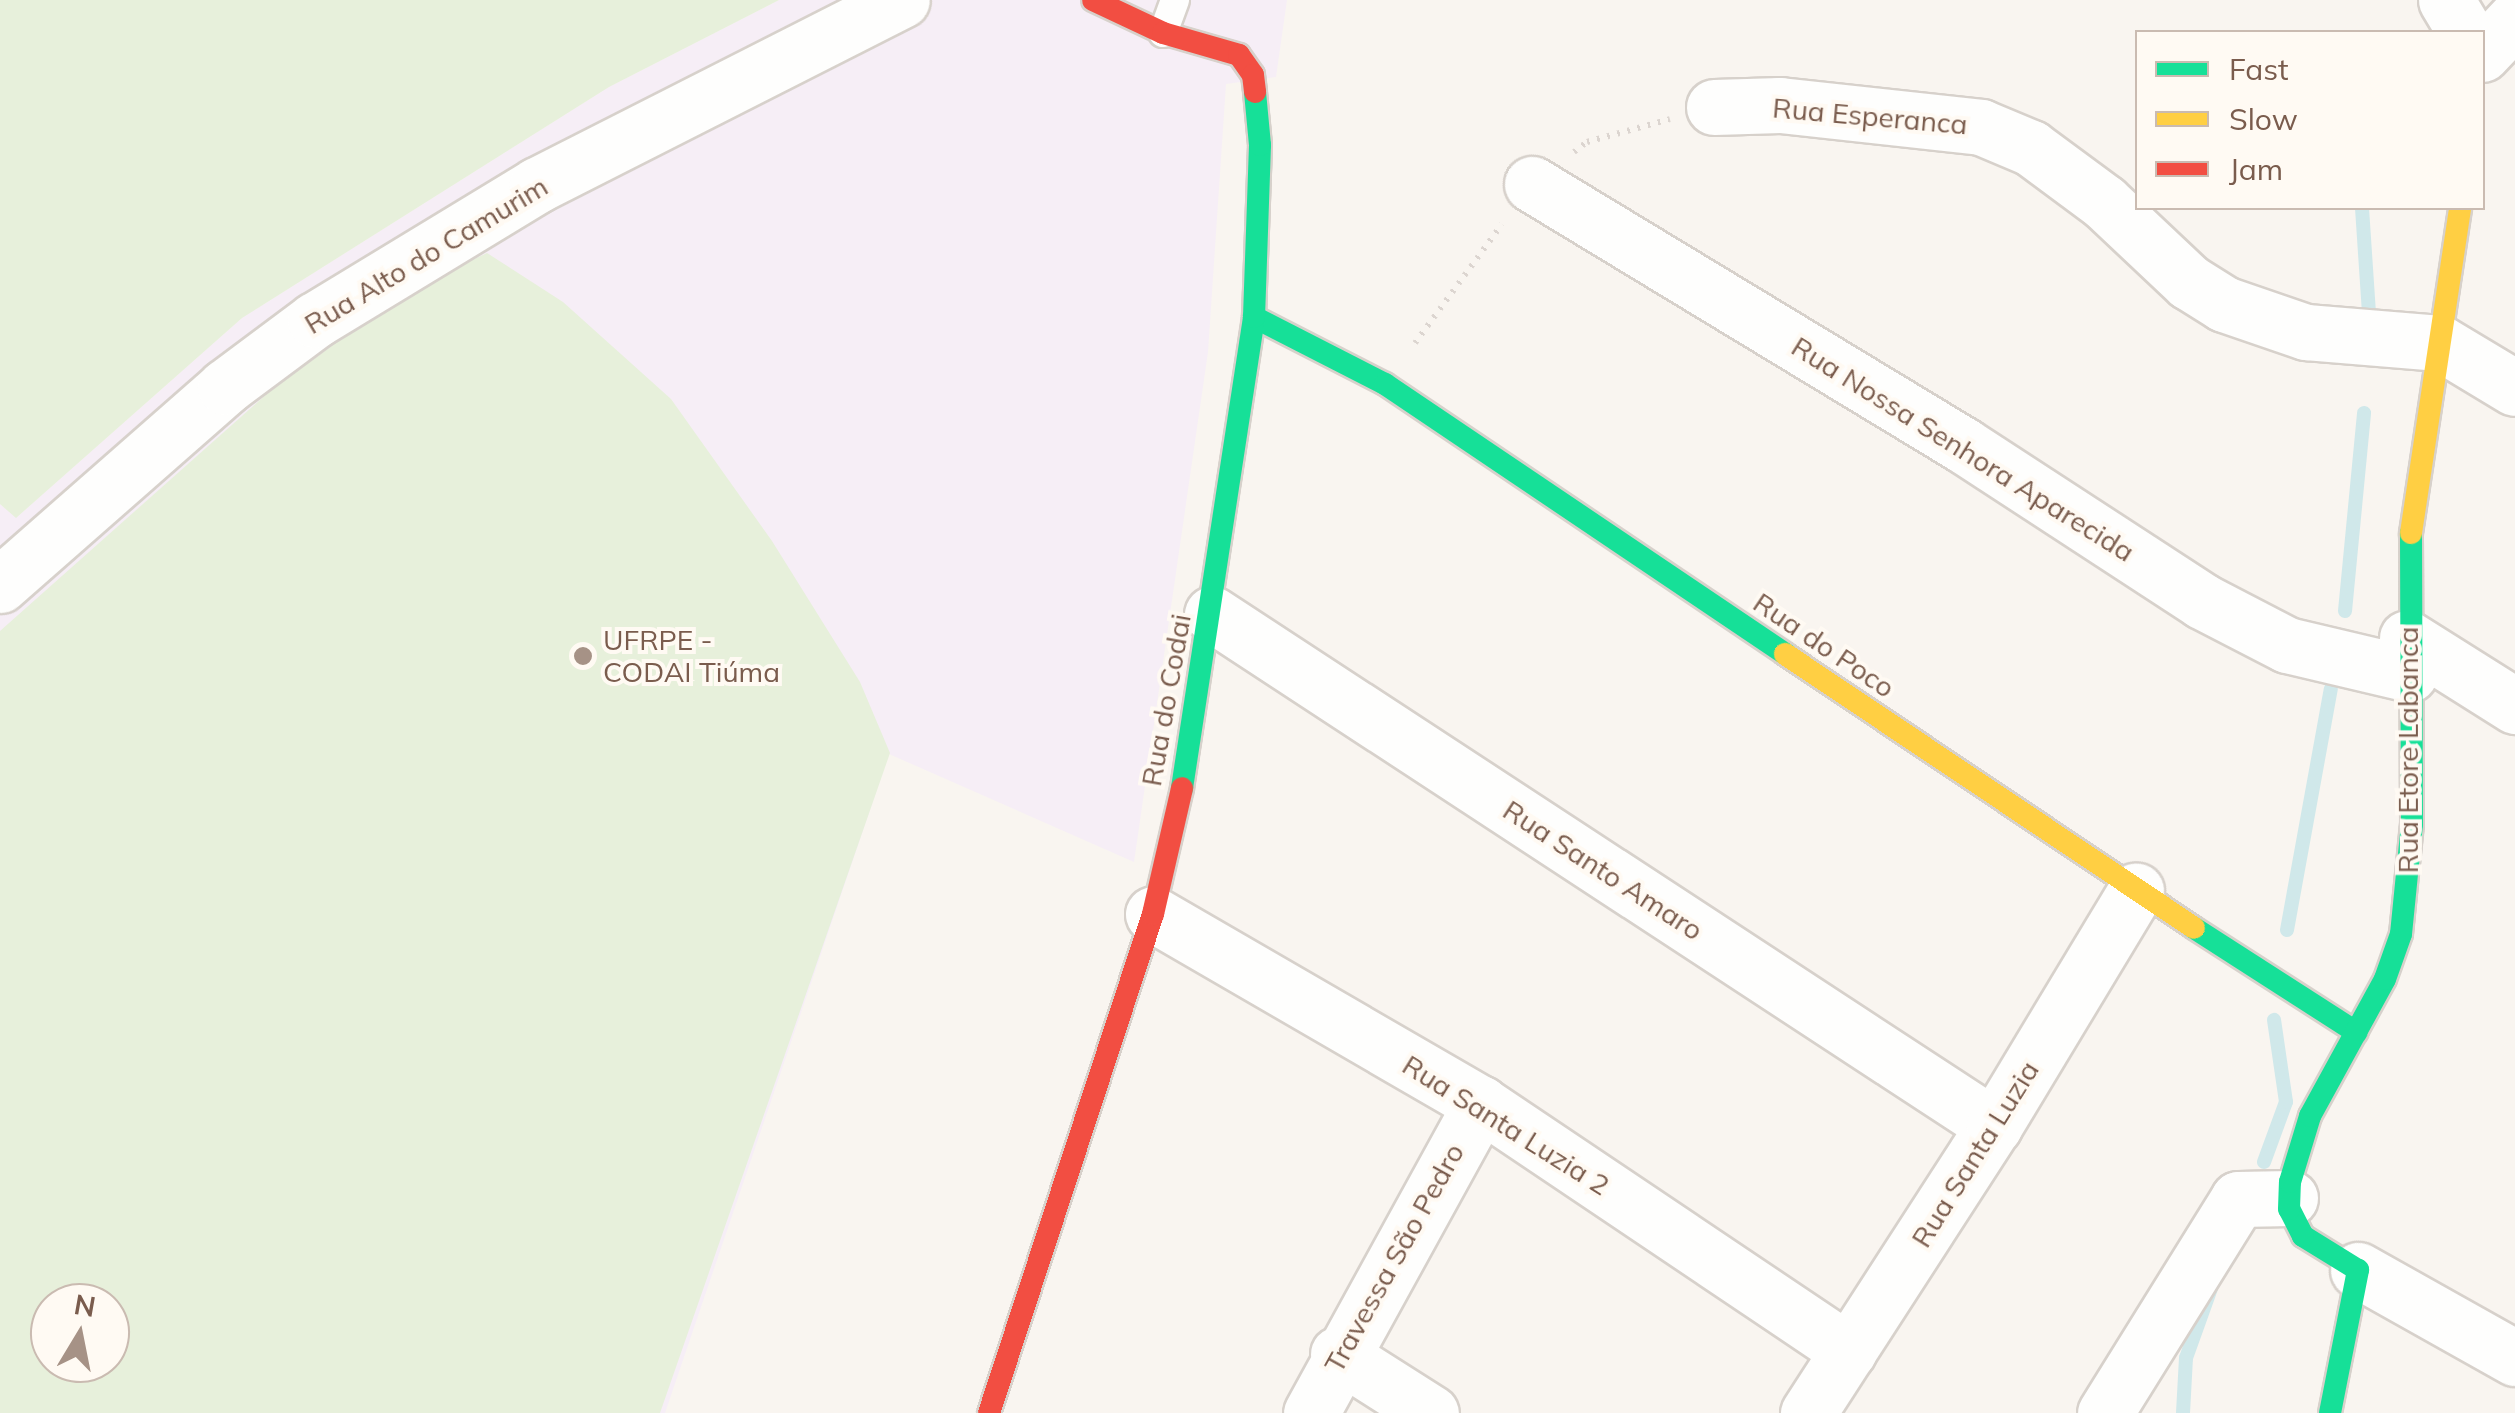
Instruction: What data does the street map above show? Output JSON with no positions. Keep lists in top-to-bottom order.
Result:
{
  "streets": {
    "street": [
      "Rua Esperanca",
      "Rua Alto do Camurim",
      "Rua Nossa Senhora Aparecida",
      "Rua do Poco",
      "Rua do Codai",
      "Rua Etore Labanca",
      "Rua Santo Amaro",
      "Rua Santa Luzia 2",
      "Rua Santa Luzia",
      "Travessa São Pedro"
    ]
  },
  "crossings": [
    ["Rua Esperanca", "Rua Etore Labanca"],
    ["Rua Nossa Senhora Aparecida", "Rua Etore Labanca"],
    ["Rua do Poco", "Rua do Codai"],
    ["Rua do Poco", "Rua Etore Labanca"],
    ["Rua do Poco", "Rua Santa Luzia"],
    ["Rua do Codai", "Rua Santo Amaro"],
    ["Rua do Codai", "Rua Santa Luzia 2"],
    ["Rua Santo Amaro", "Rua Santa Luzia"],
    ["Rua Santa Luzia 2", "Rua Santa Luzia"],
    ["Rua Santa Luzia 2", "Travessa São Pedro"]
  ],
  "places": ["UFRPE - CODAI Tiúma"],
  "legend": ["Fast", "Slow", "Jam"],
  "north": "top"
}
